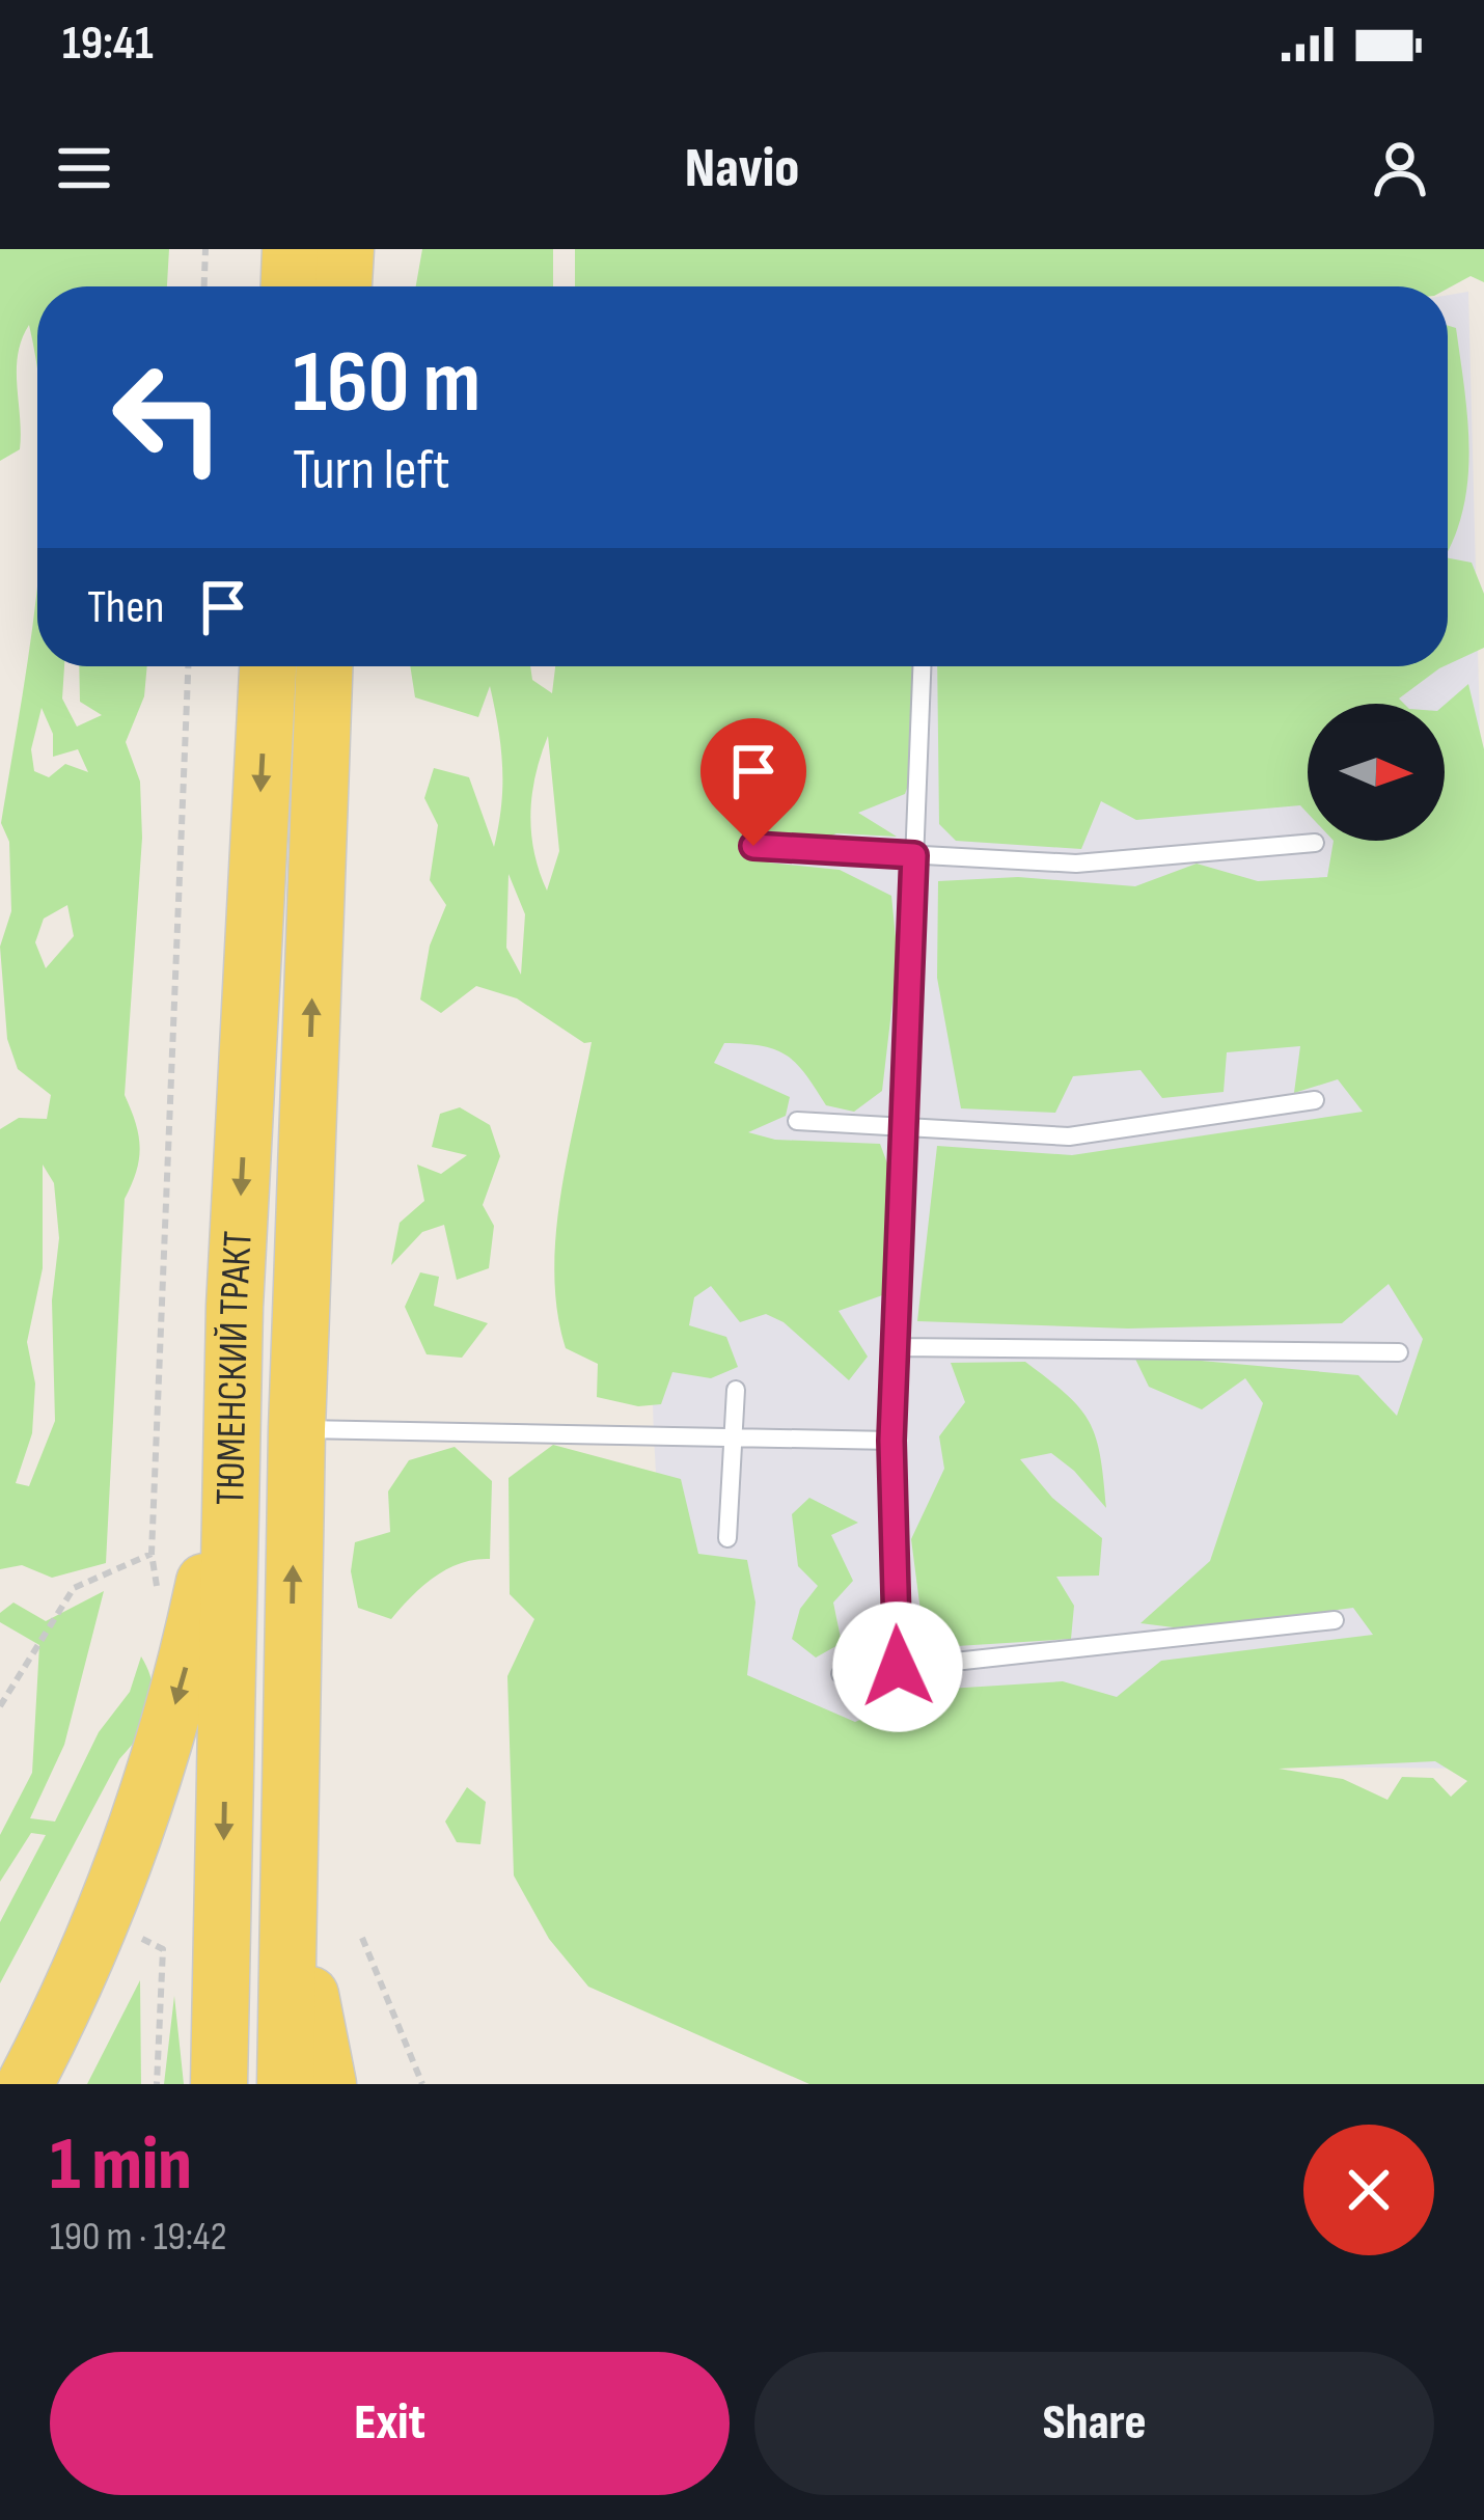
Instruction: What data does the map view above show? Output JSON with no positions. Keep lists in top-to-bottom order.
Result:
{
  "streets": {
    "main road": ["ТЮМЕНСКИЙ ТРАКТ"]
  },
  "north": "right",
  "page": {
    "status": "19:41",
    "header": "Navio",
    "turn": ["160 m", "Turn left"],
    "then": "Then",
    "heading": ["1 min", "190 m · 19:42"],
    "buttons": ["Exit", "Share"]
  }
}
